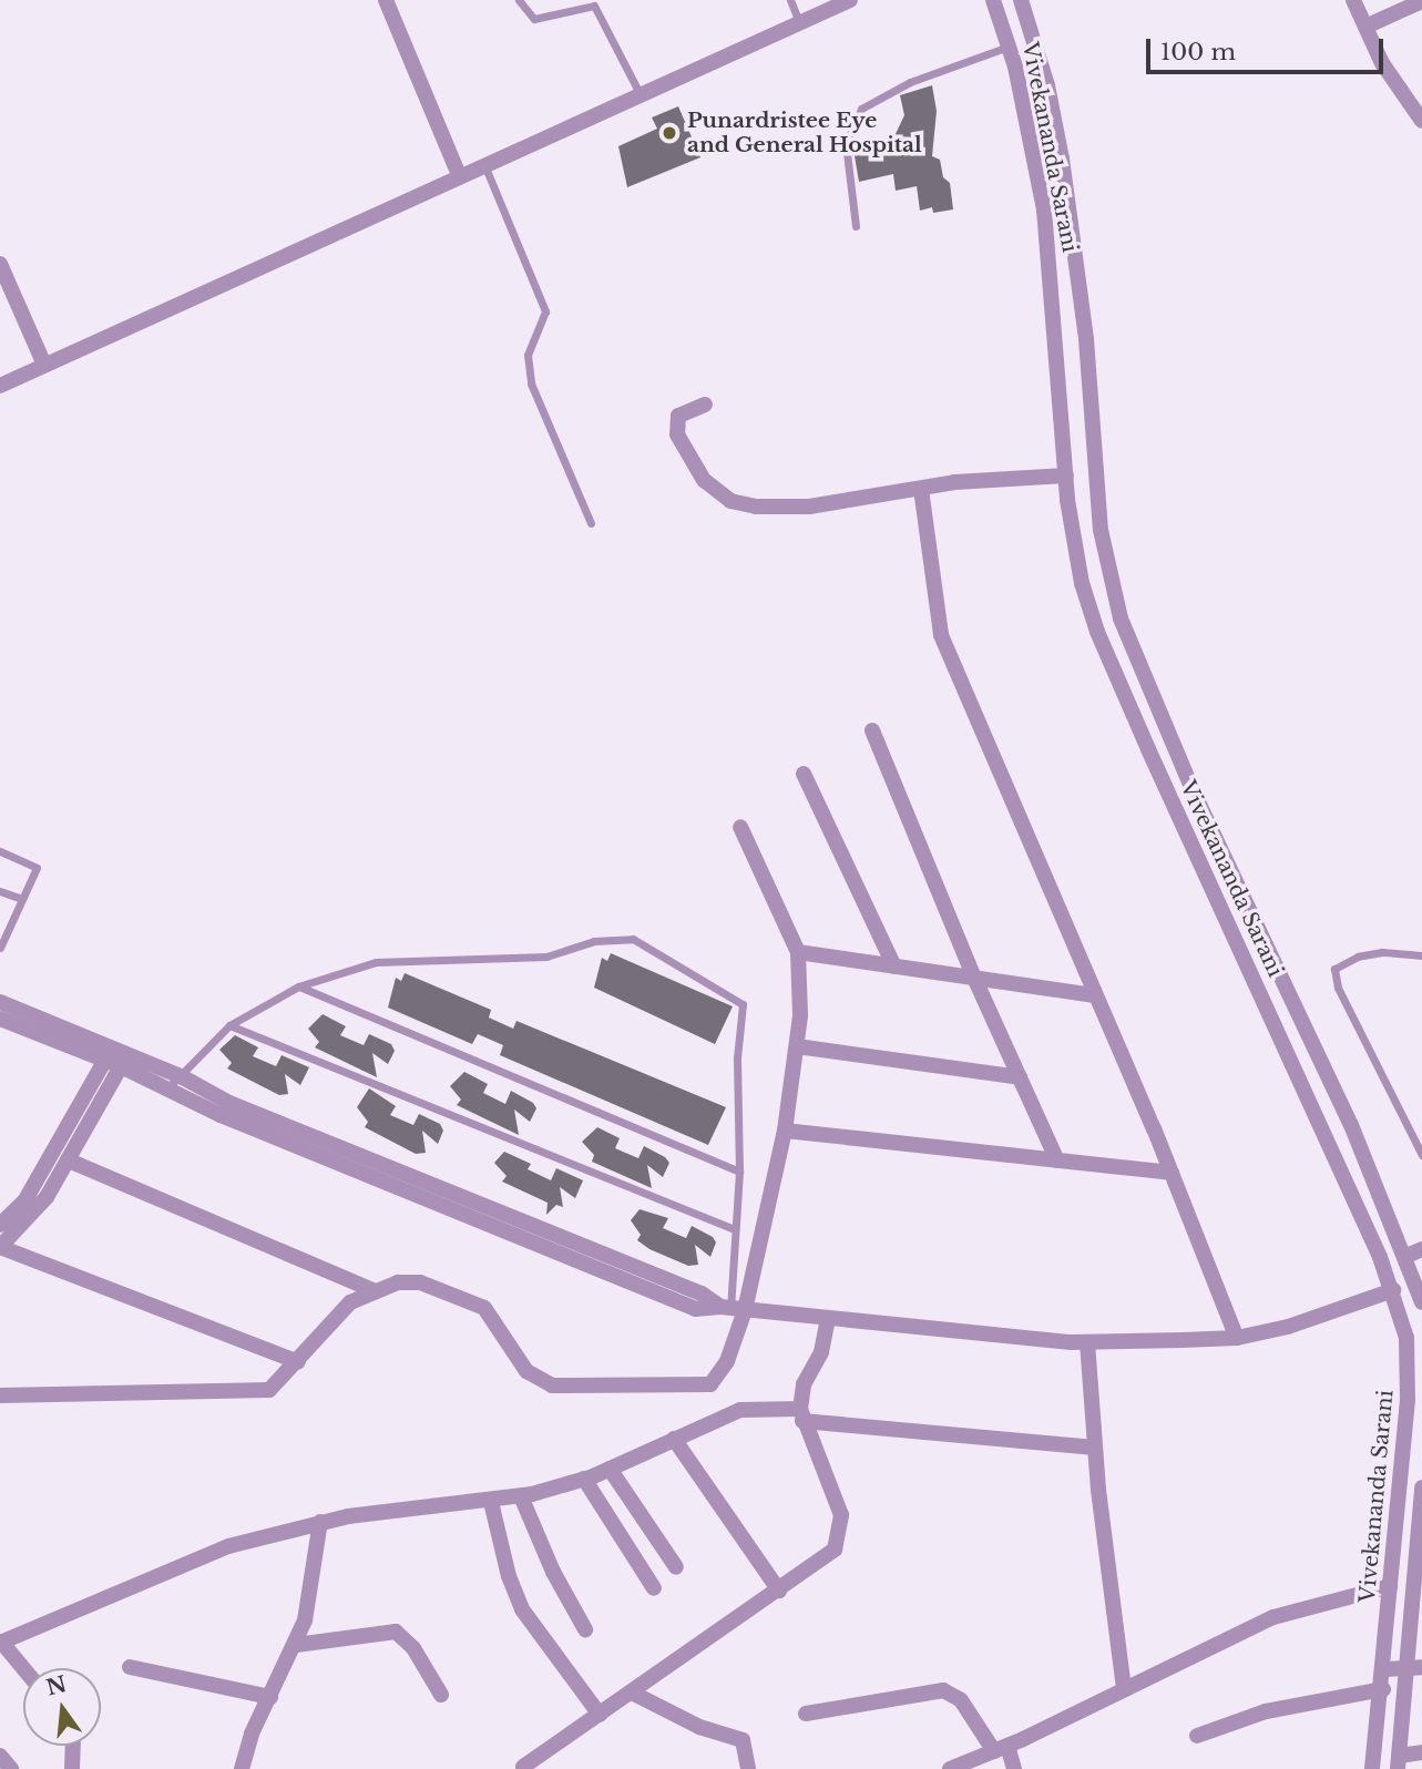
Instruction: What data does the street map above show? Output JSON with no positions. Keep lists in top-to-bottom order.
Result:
{
  "streets": {
    "street": ["Vivekananda Sarani"]
  },
  "places": ["Punardristee Eye and General Hospital"],
  "scale_bar": "100 m",
  "north": "top"
}
